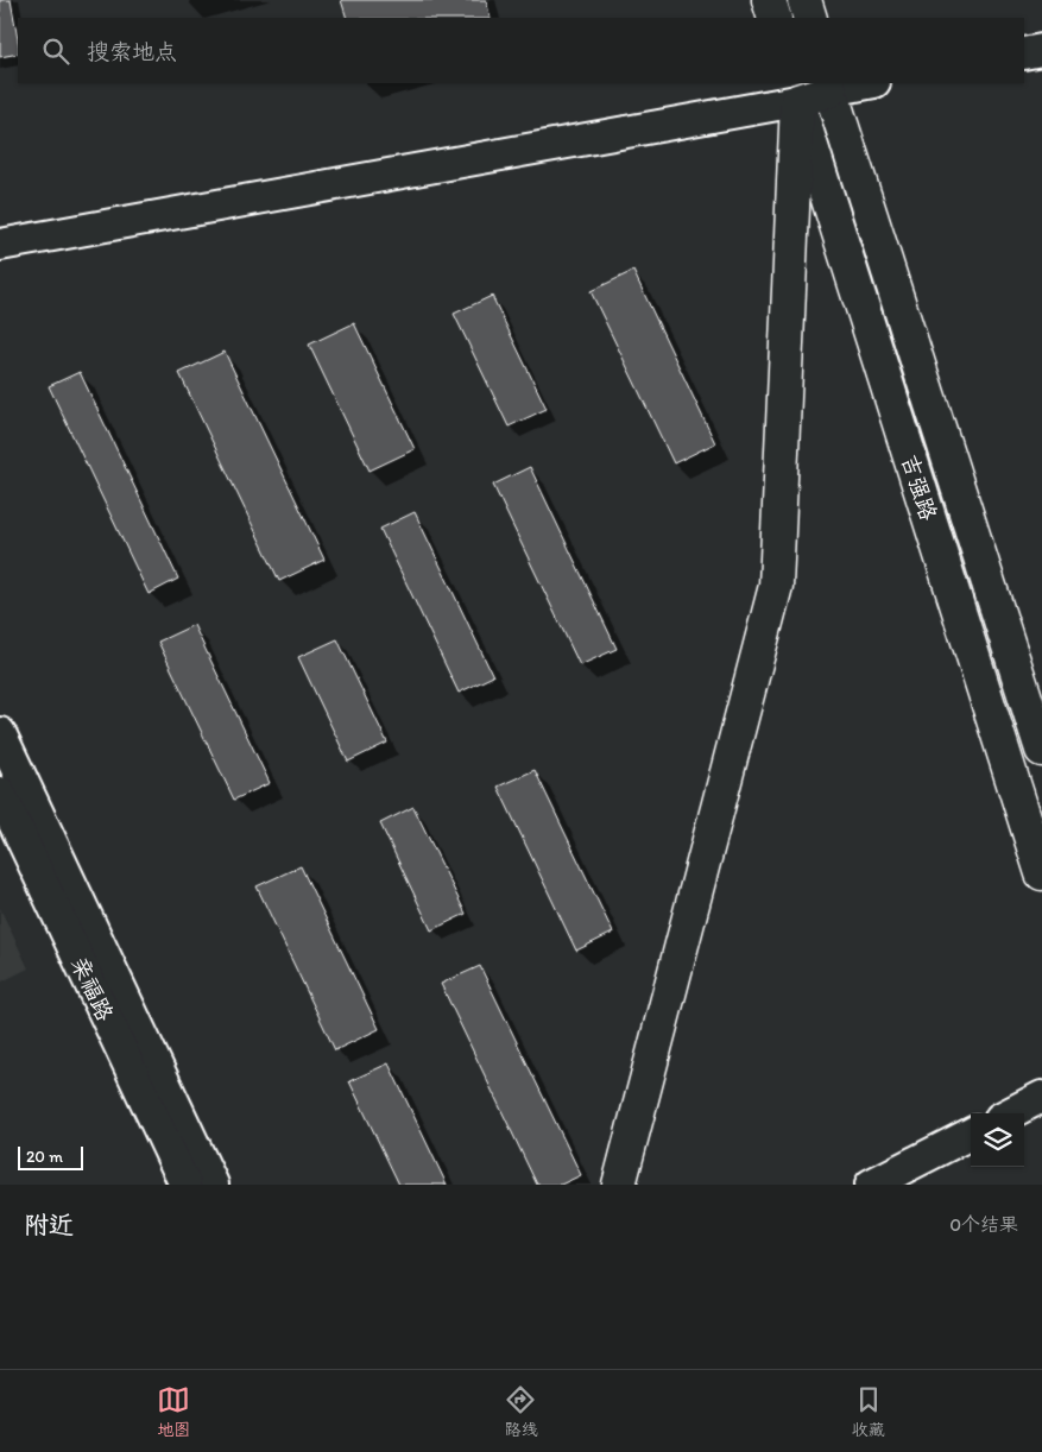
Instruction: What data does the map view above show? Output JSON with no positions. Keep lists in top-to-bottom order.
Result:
{
  "streets": {
    "main road": ["吉强路"],
    "street": ["亲福路"]
  },
  "scale_bar": "20 m",
  "page": {
    "search": "搜索地点",
    "scale": "20 m",
    "heading": ["附近", "0个结果"],
    "nav": ["地图", "路线", "收藏"]
  }
}
